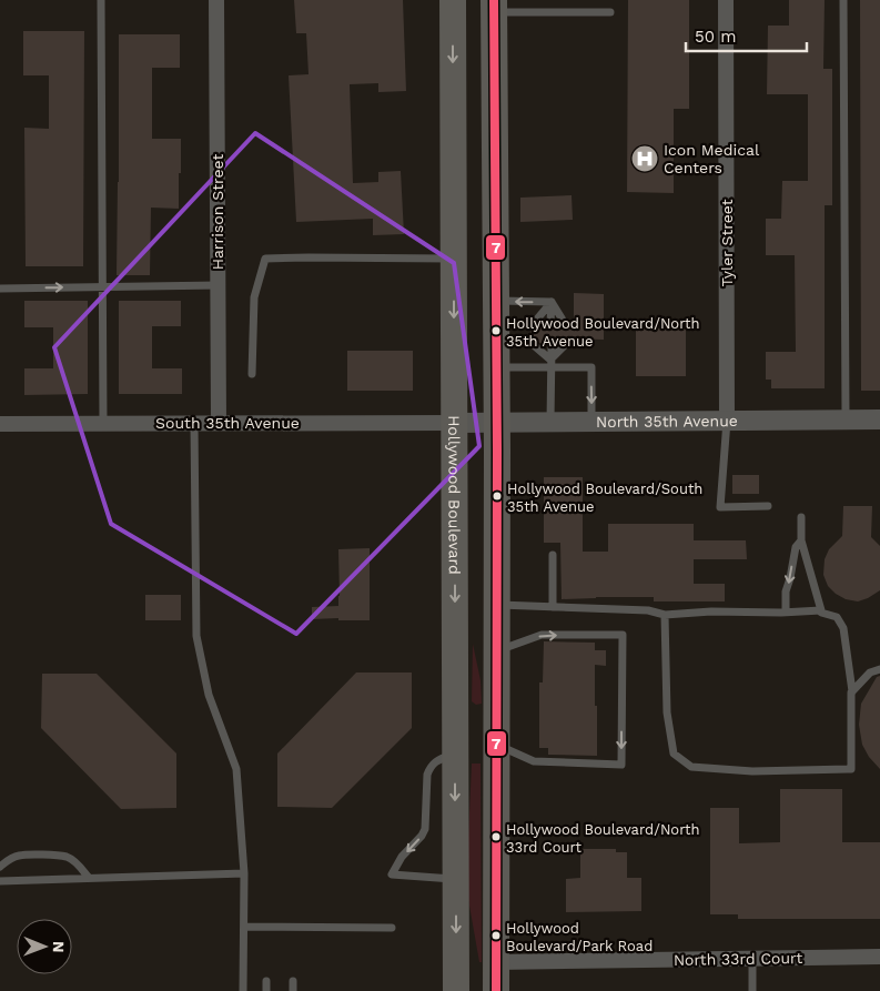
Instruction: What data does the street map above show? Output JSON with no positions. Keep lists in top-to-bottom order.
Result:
{
  "streets": {
    "highway": ["Hollywood Boulevard"],
    "street": [
      "Harrison Street",
      "Tyler Street",
      "North 35th Avenue",
      "South 35th Avenue",
      "North 33rd Court"
    ]
  },
  "crossings": [
    ["Harrison Street", "South 35th Avenue"],
    ["Tyler Street", "North 35th Avenue"],
    ["North 35th Avenue", "South 35th Avenue"],
    ["North 35th Avenue", "Hollywood Boulevard"],
    ["South 35th Avenue", "Hollywood Boulevard"]
  ],
  "places": {
    "hospital": ["Icon Medical Centers"],
    "other": [
      "Hollywood Boulevard/North 35th Avenue",
      "Hollywood Boulevard/South 35th Avenue",
      "Hollywood Boulevard/North 33rd Court",
      "Hollywood Boulevard/Park Road"
    ]
  },
  "lines": ["transit line 7"],
  "scale_bar": "50 m",
  "north": "right"
}
